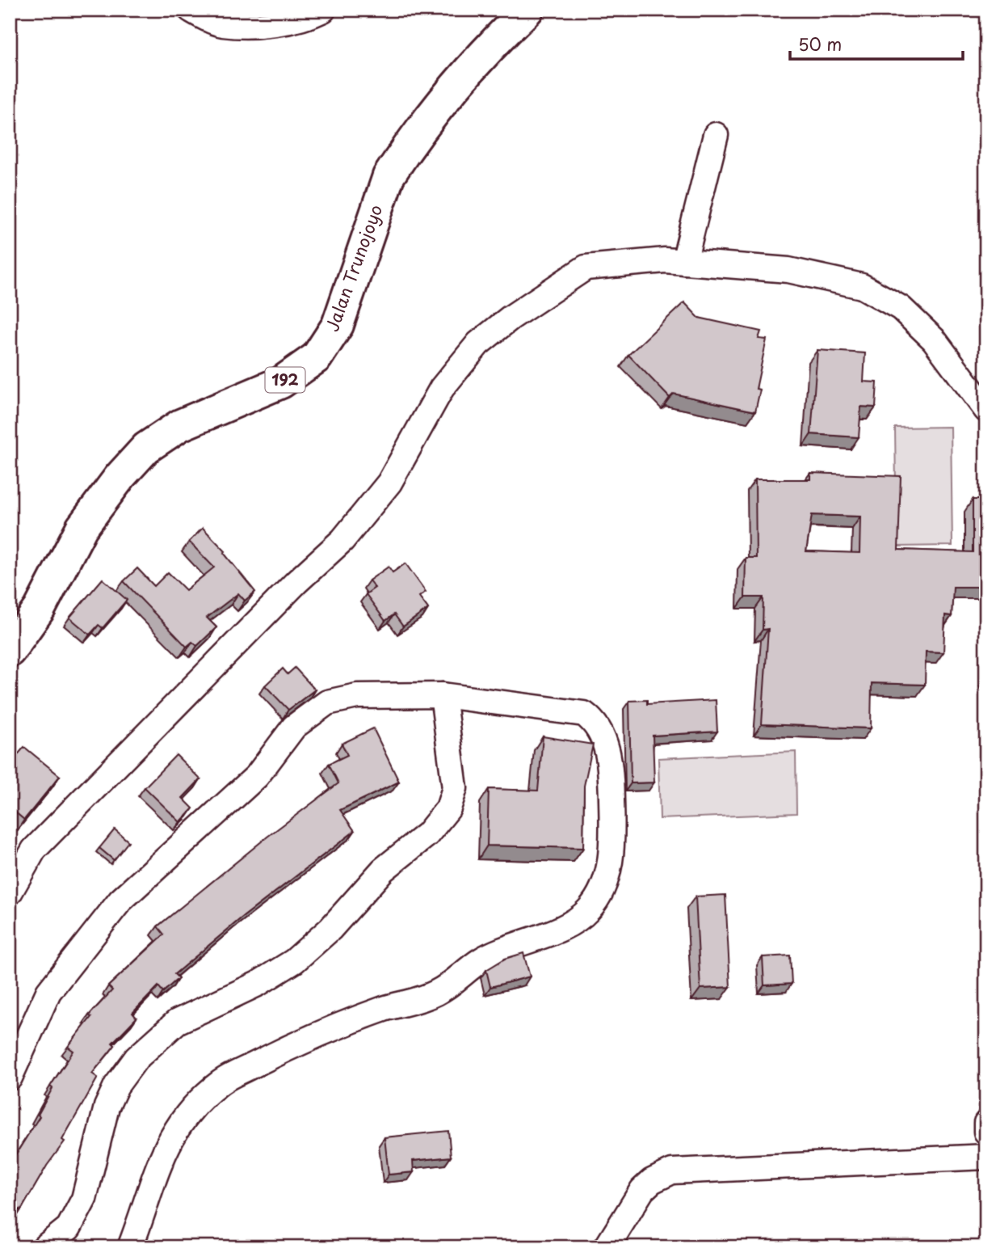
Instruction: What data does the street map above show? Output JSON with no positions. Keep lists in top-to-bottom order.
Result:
{
  "streets": {
    "main road": ["Jalan Trunojoyo", "192"]
  },
  "scale_bar": "50 m"
}
